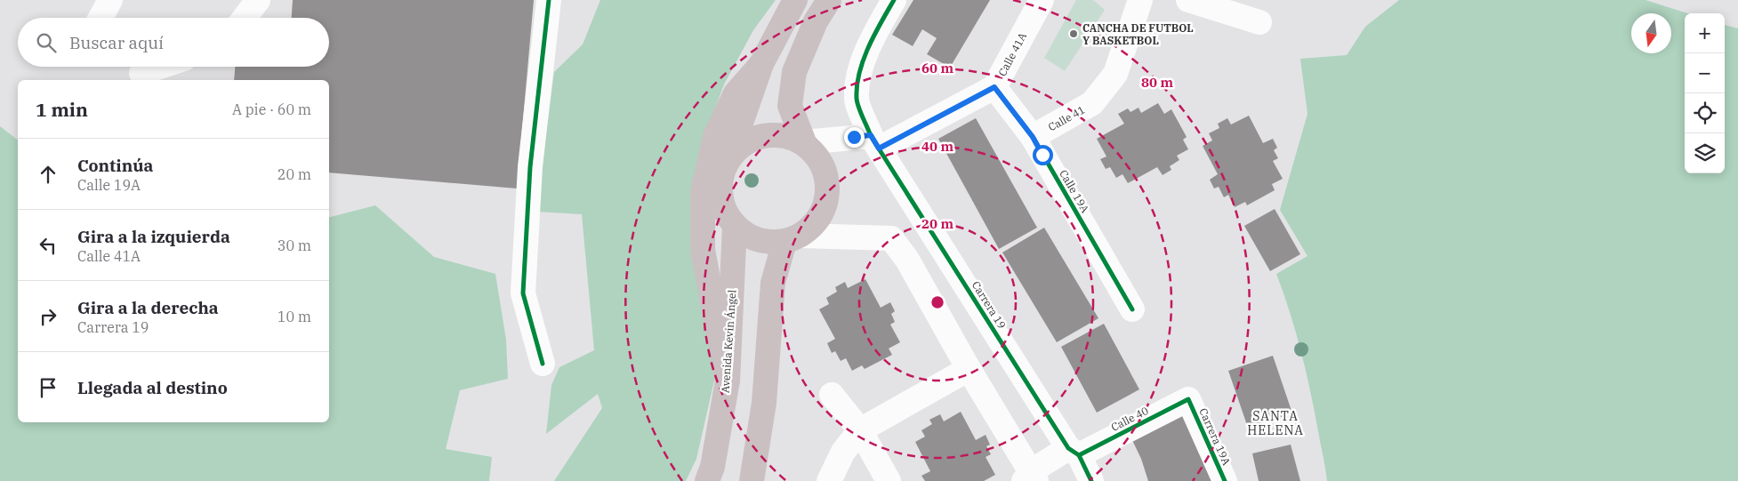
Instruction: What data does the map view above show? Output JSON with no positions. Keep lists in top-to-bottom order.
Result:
{
  "streets": {
    "main road": ["Avenida Kevin Ángel"],
    "street": [
      "Calle 41A",
      "Calle 41",
      "Calle 19A",
      "Carrera 19",
      "Calle 40",
      "Carrera 19A"
    ]
  },
  "crossings": [
    ["Calle 41A", "Calle 19A"],
    ["Calle 41A", "Carrera 19"],
    ["Calle 41", "Calle 19A"],
    ["Carrera 19", "Calle 40"],
    ["Calle 40", "Carrera 19A"]
  ],
  "districts": ["SANTA HELENA"],
  "places": ["CANCHA DE FUTBOL Y BASKETBOL"],
  "north": "bottom",
  "page": {
    "map_buttons": ["+", "−"],
    "search": "Buscar aquí",
    "heading": ["1 min", "A pie · 60 m"],
    "list": [
      ["Continúa", "Calle 19A", "20 m"],
      ["Gira a la izquierda", "Calle 41A", "30 m"],
      ["Gira a la derecha", "Carrera 19", "10 m"],
      "Llegada al destino"
    ]
  },
  "rings": [
    "60 m",
    "80 m",
    "40 m",
    "20 m"
  ]
}
